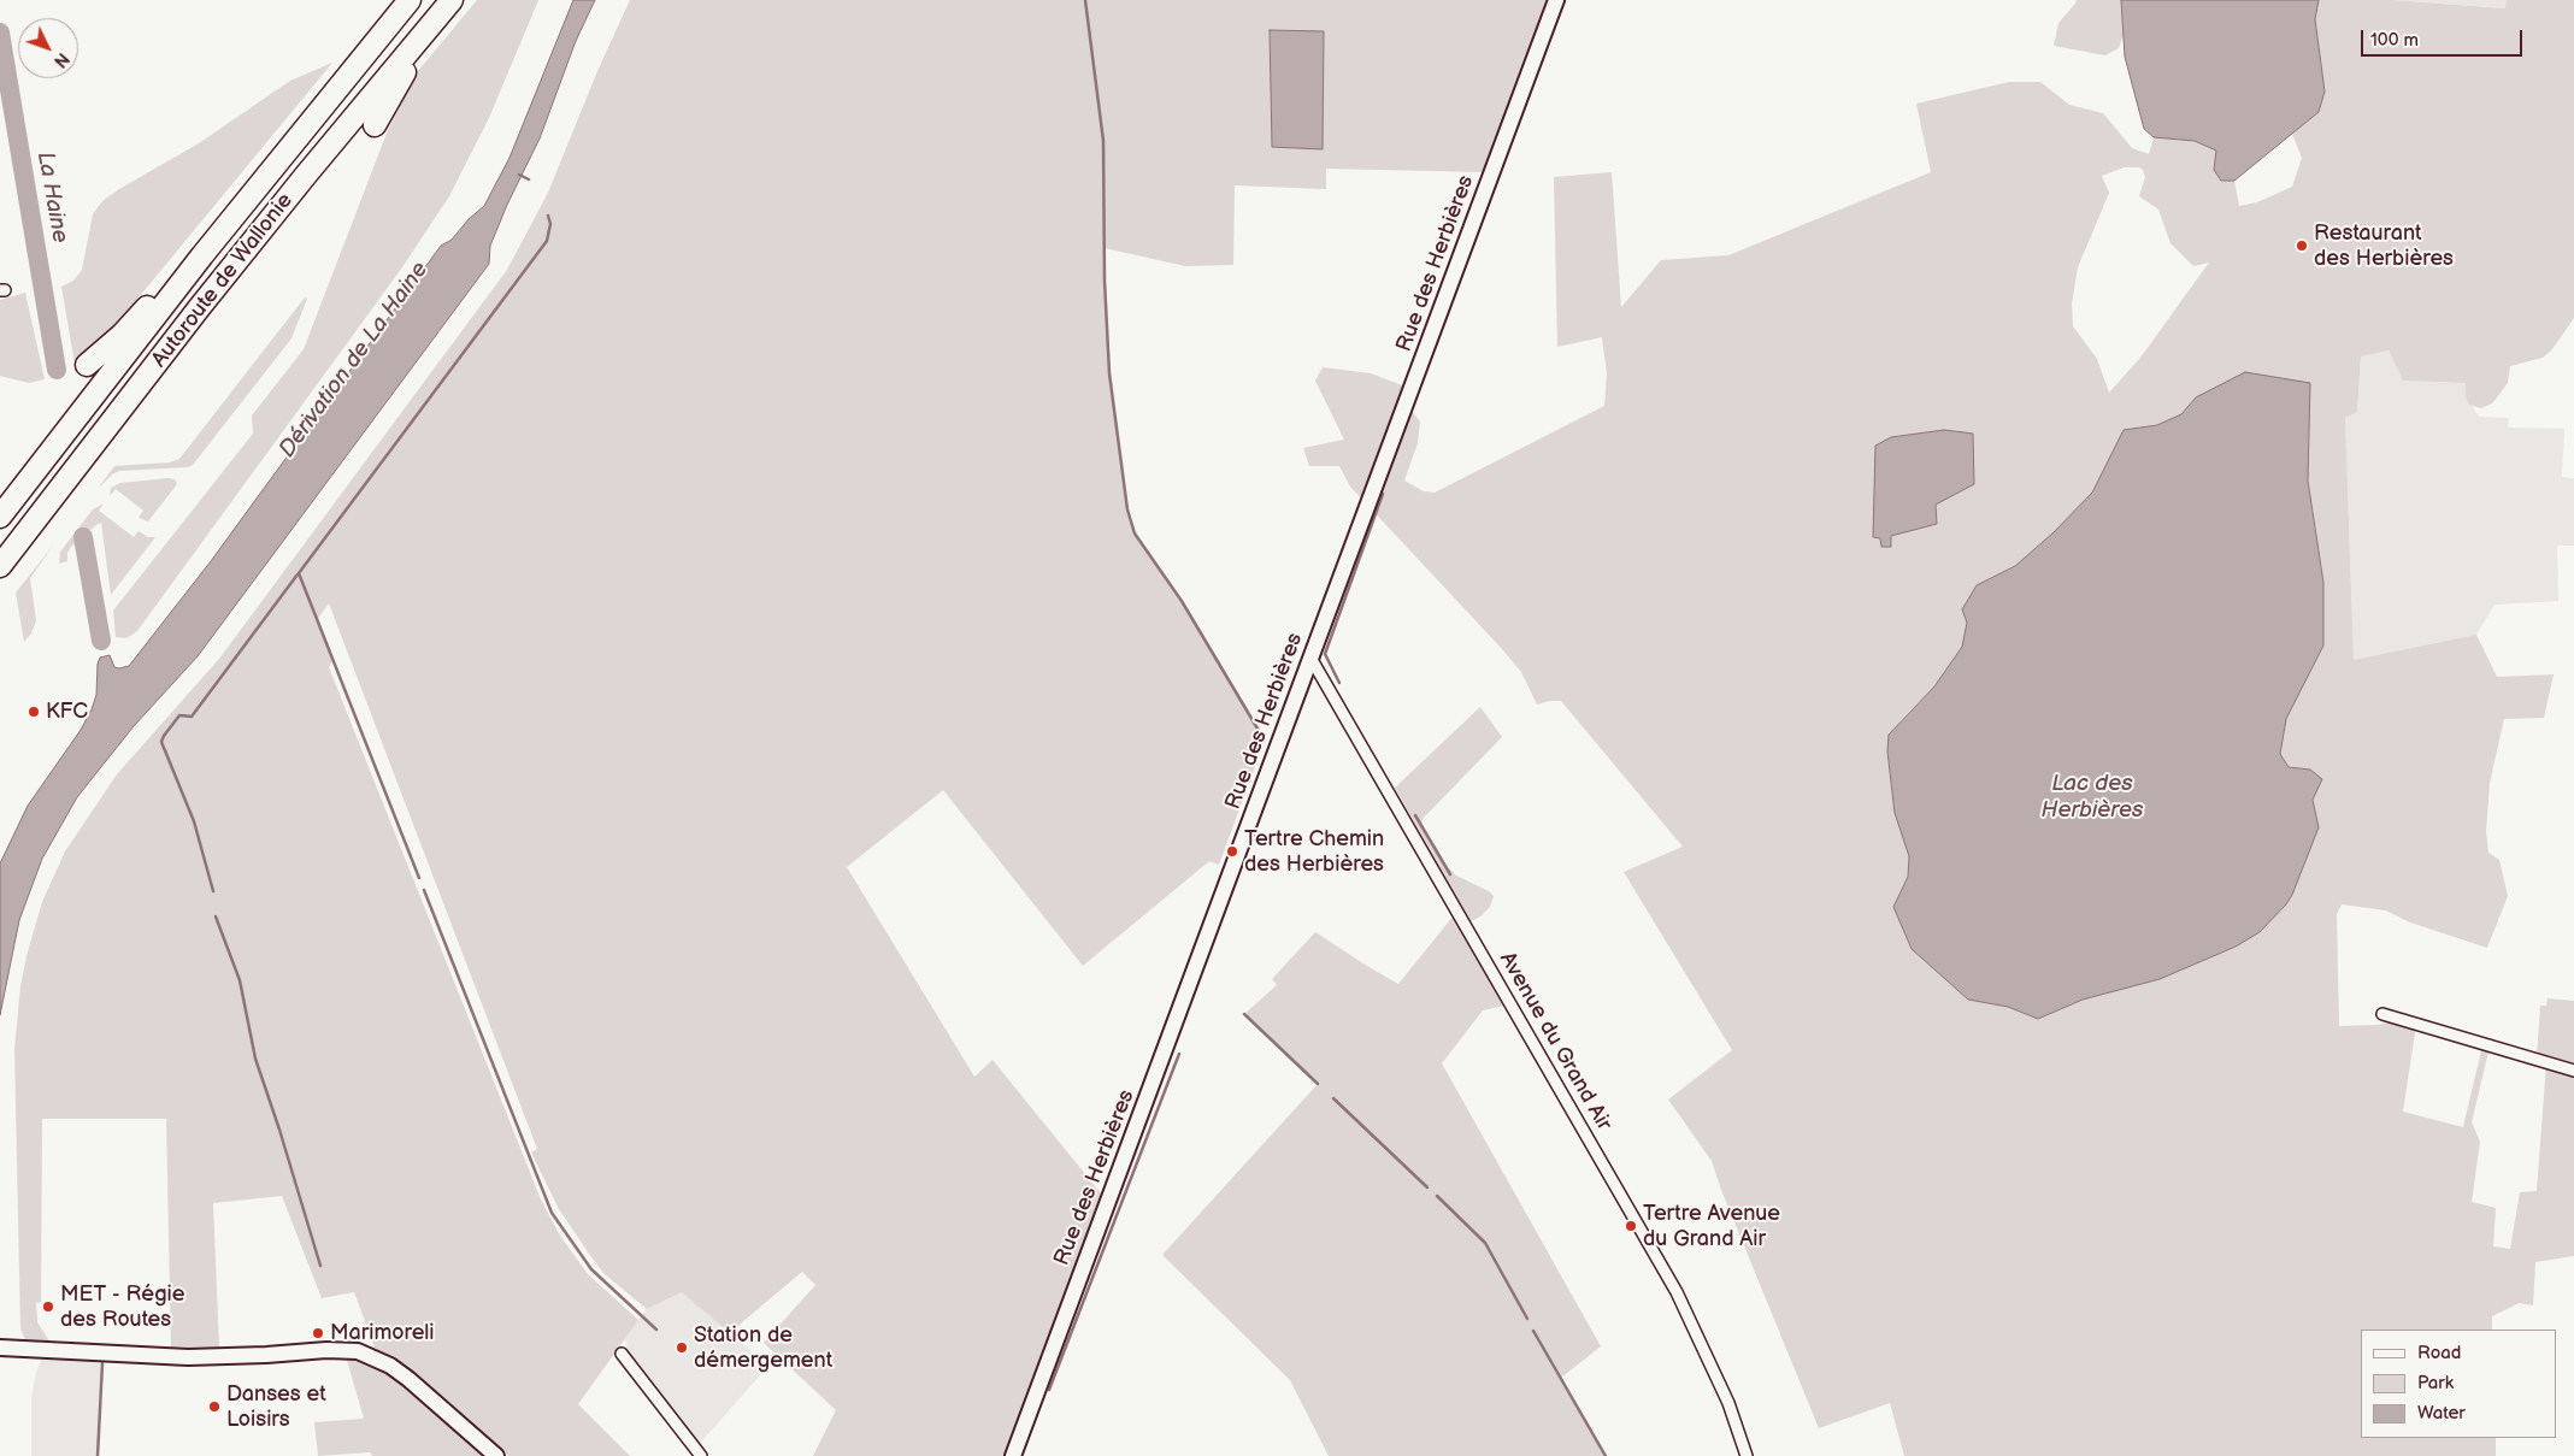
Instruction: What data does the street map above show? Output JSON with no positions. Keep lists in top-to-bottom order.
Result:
{
  "streets": {
    "highway": ["Autoroute de Wallonie"],
    "street": ["Rue des Herbières", "Avenue du Grand Air"]
  },
  "crossings": [
    ["Rue des Herbières", "Avenue du Grand Air"]
  ],
  "water": ["La Haine", "Dérivation de La Haine", "Lac des Herbières"],
  "places": [
    "Restaurant des Herbières",
    "KFC",
    "Tertre Chemin des Herbières",
    "Tertre Avenue du Grand Air",
    "MET - Régie des Routes",
    "Marimoreli",
    "Station de démergement",
    "Danses et Loisirs"
  ],
  "legend": ["Road", "Park", "Water"],
  "scale_bar": "100 m",
  "north": "bottom right"
}
